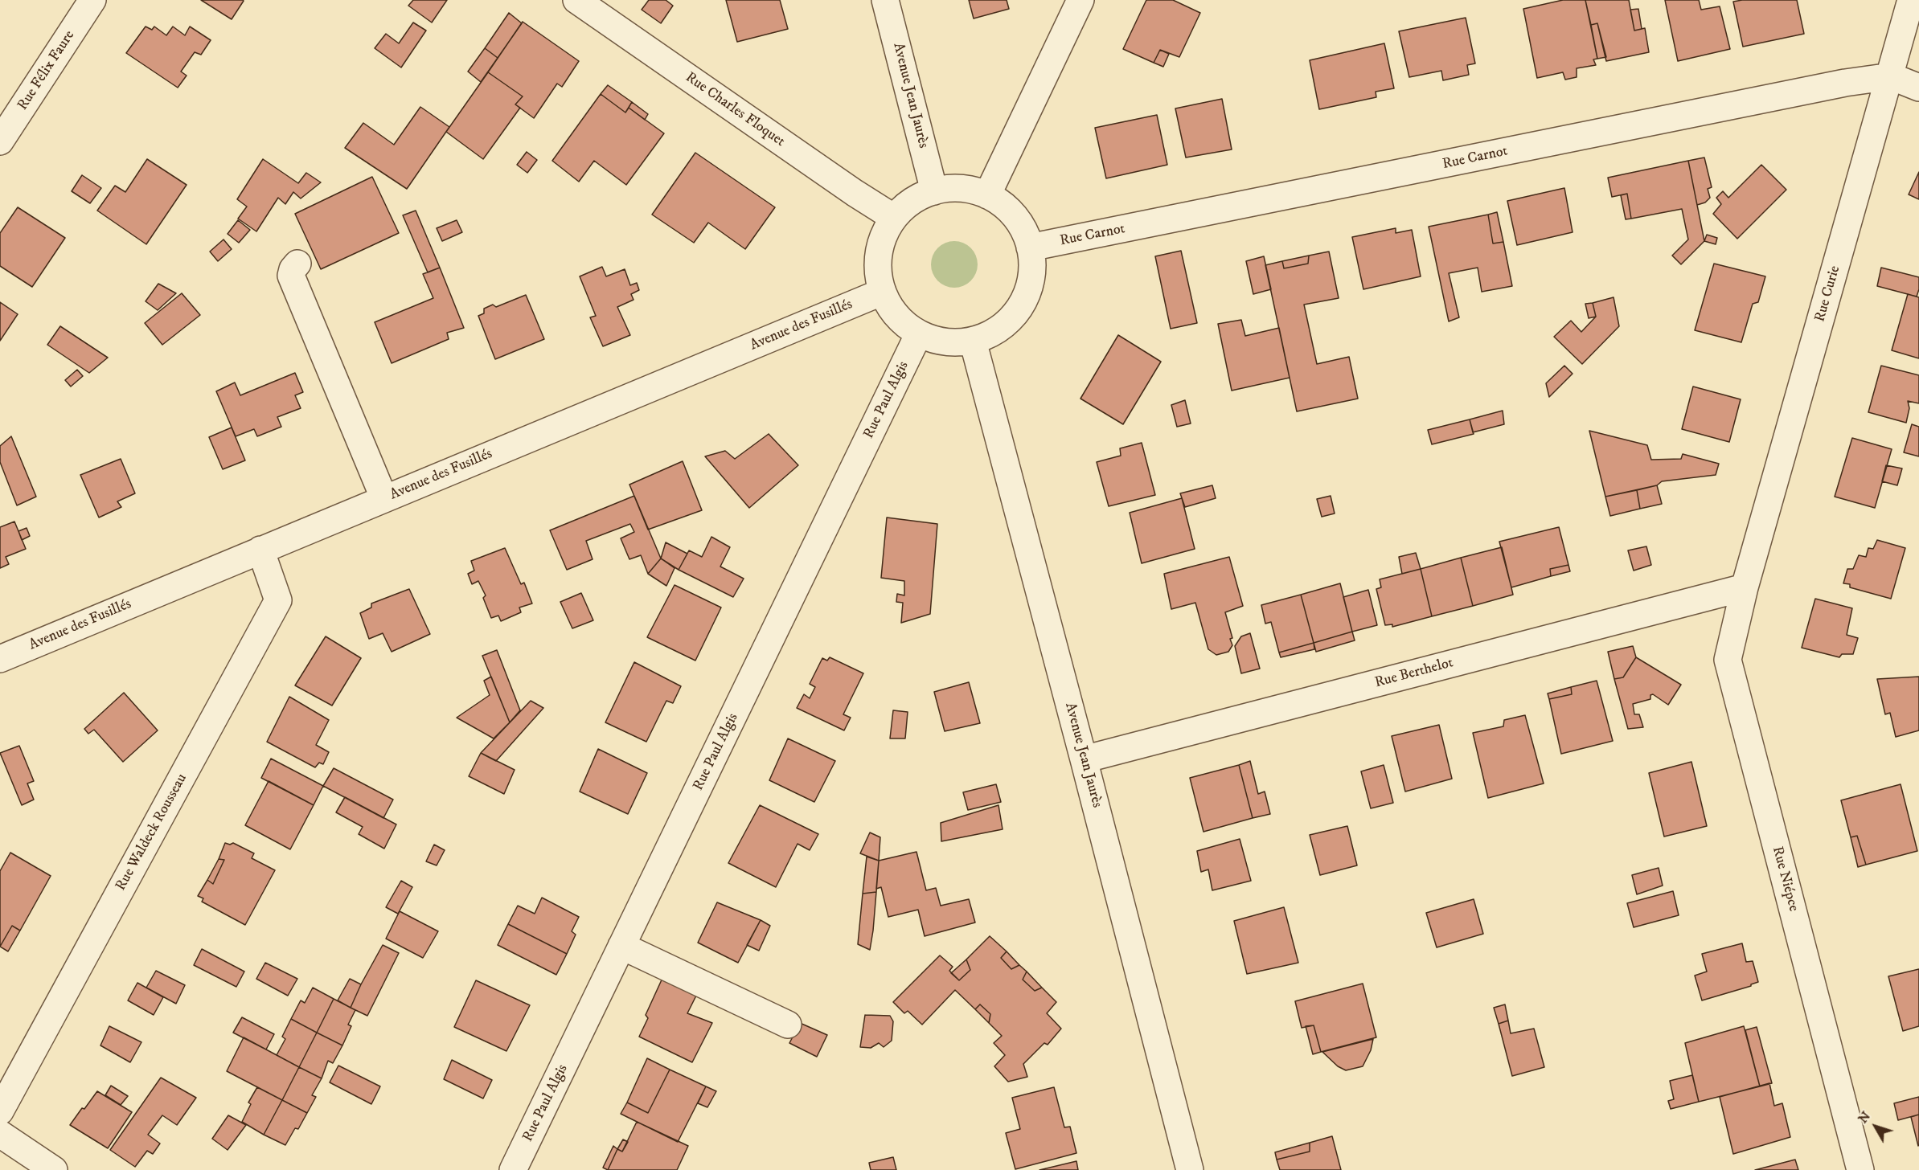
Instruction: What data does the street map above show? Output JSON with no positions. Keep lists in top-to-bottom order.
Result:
{
  "streets": {
    "street": [
      "Rue Félix Faure",
      "Avenue Jean Jaurès",
      "Rue Charles Floquet",
      "Rue Carnot",
      "Rue Curie",
      "Avenue des Fusillés",
      "Rue Paul Algis",
      "Rue Berthelot",
      "Rue Waldeck Rousseau",
      "Rue Niépce"
    ]
  },
  "crossings": [
    ["Avenue Jean Jaurès", "Rue Charles Floquet"],
    ["Avenue Jean Jaurès", "Rue Carnot"],
    ["Avenue Jean Jaurès", "Avenue des Fusillés"],
    ["Avenue Jean Jaurès", "Rue Paul Algis"],
    ["Avenue Jean Jaurès", "Rue Berthelot"],
    ["Rue Charles Floquet", "Rue Carnot"],
    ["Rue Charles Floquet", "Avenue des Fusillés"],
    ["Rue Charles Floquet", "Rue Paul Algis"],
    ["Rue Carnot", "Rue Curie"],
    ["Rue Carnot", "Avenue des Fusillés"],
    ["Rue Carnot", "Rue Paul Algis"],
    ["Rue Curie", "Rue Berthelot"],
    ["Rue Curie", "Rue Niépce"],
    ["Avenue des Fusillés", "Rue Paul Algis"],
    ["Avenue des Fusillés", "Rue Waldeck Rousseau"],
    ["Rue Berthelot", "Rue Niépce"]
  ],
  "north": "top left"
}
